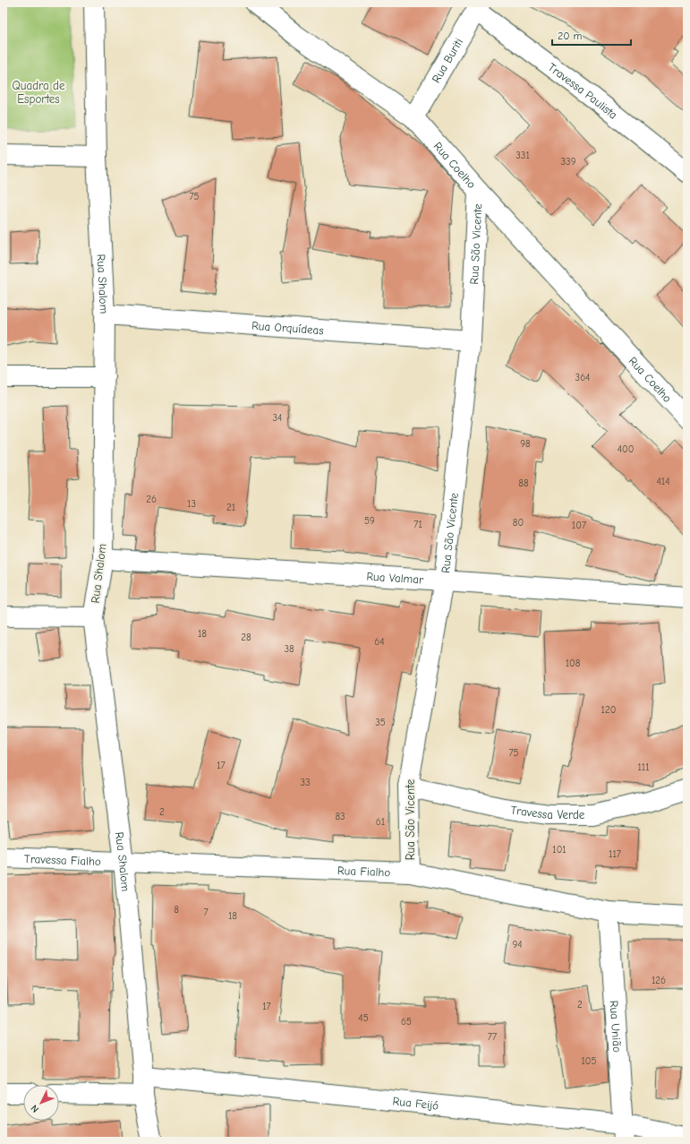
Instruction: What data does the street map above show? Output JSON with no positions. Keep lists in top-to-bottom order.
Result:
{
  "streets": {
    "street": [
      "Rua Buriti",
      "Travessa Paulista",
      "Rua Coelho",
      "Rua São Vicente",
      "Rua Shalom",
      "Rua Orquídeas",
      "Rua Valmar",
      "Travessa Verde",
      "Travessa Fialho",
      "Rua Fialho",
      "Rua União",
      "Rua Feijó"
    ]
  },
  "crossings": [
    ["Rua Buriti", "Travessa Paulista"],
    ["Rua Buriti", "Rua Coelho"],
    ["Rua Coelho", "Rua São Vicente"],
    ["Rua São Vicente", "Rua Orquídeas"],
    ["Rua São Vicente", "Rua Valmar"],
    ["Rua São Vicente", "Travessa Verde"],
    ["Rua São Vicente", "Rua Fialho"],
    ["Rua Shalom", "Rua Orquídeas"],
    ["Rua Shalom", "Rua Valmar"],
    ["Rua Shalom", "Travessa Fialho"],
    ["Rua Shalom", "Rua Fialho"],
    ["Rua Shalom", "Rua Feijó"],
    ["Travessa Fialho", "Rua Fialho"],
    ["Rua Fialho", "Rua União"],
    ["Rua União", "Rua Feijó"]
  ],
  "parks": ["Quadra de Esportes"],
  "house_numbers": [
    "331",
    "339",
    "75",
    "364",
    "34",
    "98",
    "400",
    "414",
    "88",
    "26",
    "13",
    "21",
    "59",
    "80",
    "71",
    "107",
    "18",
    "28",
    "64",
    "38",
    "108",
    "120",
    "35",
    "75",
    "17",
    "111",
    "33",
    "2",
    "83",
    "61",
    "101",
    "117",
    "8",
    "7",
    "18",
    "94",
    "126",
    "2",
    "17",
    "45",
    "65",
    "77",
    "105"
  ],
  "scale_bar": "20 m",
  "north": "bottom left"
}
